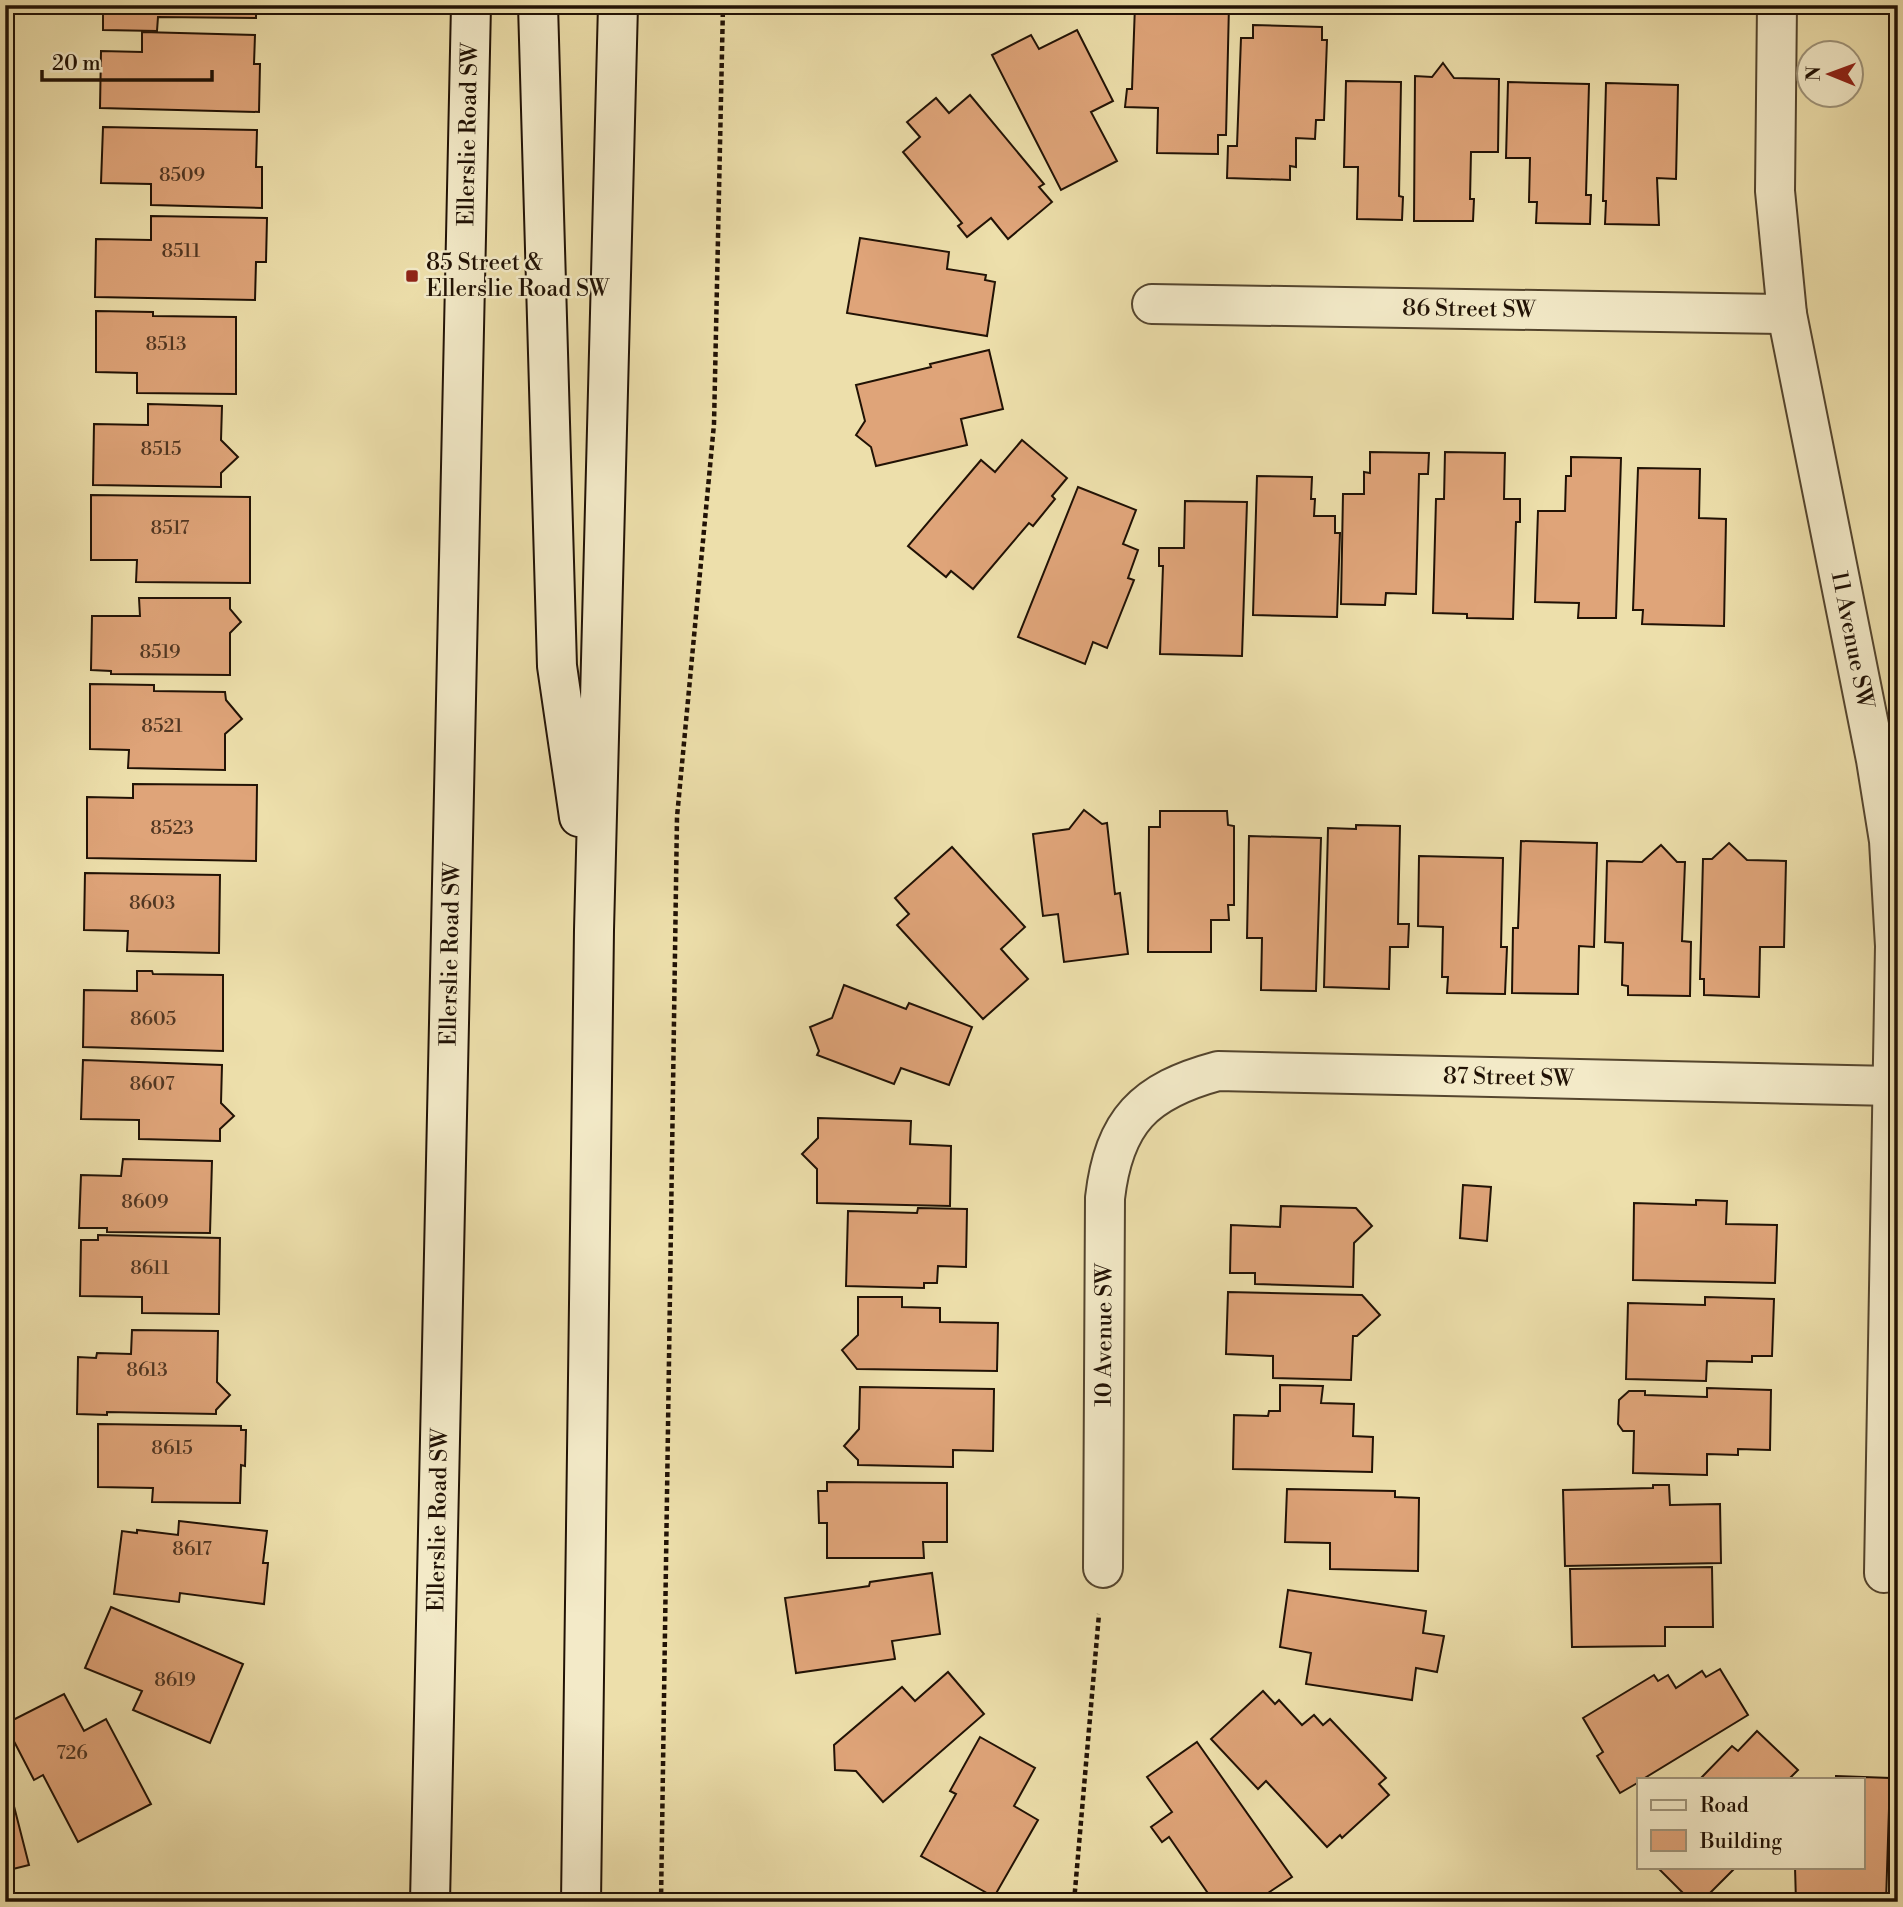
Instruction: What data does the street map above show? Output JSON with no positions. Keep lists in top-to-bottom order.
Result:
{
  "streets": {
    "main road": [
      "Ellerslie Road SW",
      "86 Street SW",
      "11 Avenue SW",
      "87 Street SW",
      "10 Avenue SW"
    ]
  },
  "crossings": [
    ["86 Street SW", "11 Avenue SW"],
    ["11 Avenue SW", "87 Street SW"],
    ["87 Street SW", "10 Avenue SW"]
  ],
  "places": {
    "transit": ["85 Street & Ellerslie Road SW"]
  },
  "house_numbers": [
    "8509",
    "8511",
    "8513",
    "8515",
    "8517",
    "8519",
    "8521",
    "8523",
    "8603",
    "8605",
    "8607",
    "8609",
    "8611",
    "8613",
    "8615",
    "8617",
    "8619",
    "726"
  ],
  "legend": ["Road", "Building"],
  "scale_bar": "20 m",
  "north": "left"
}
